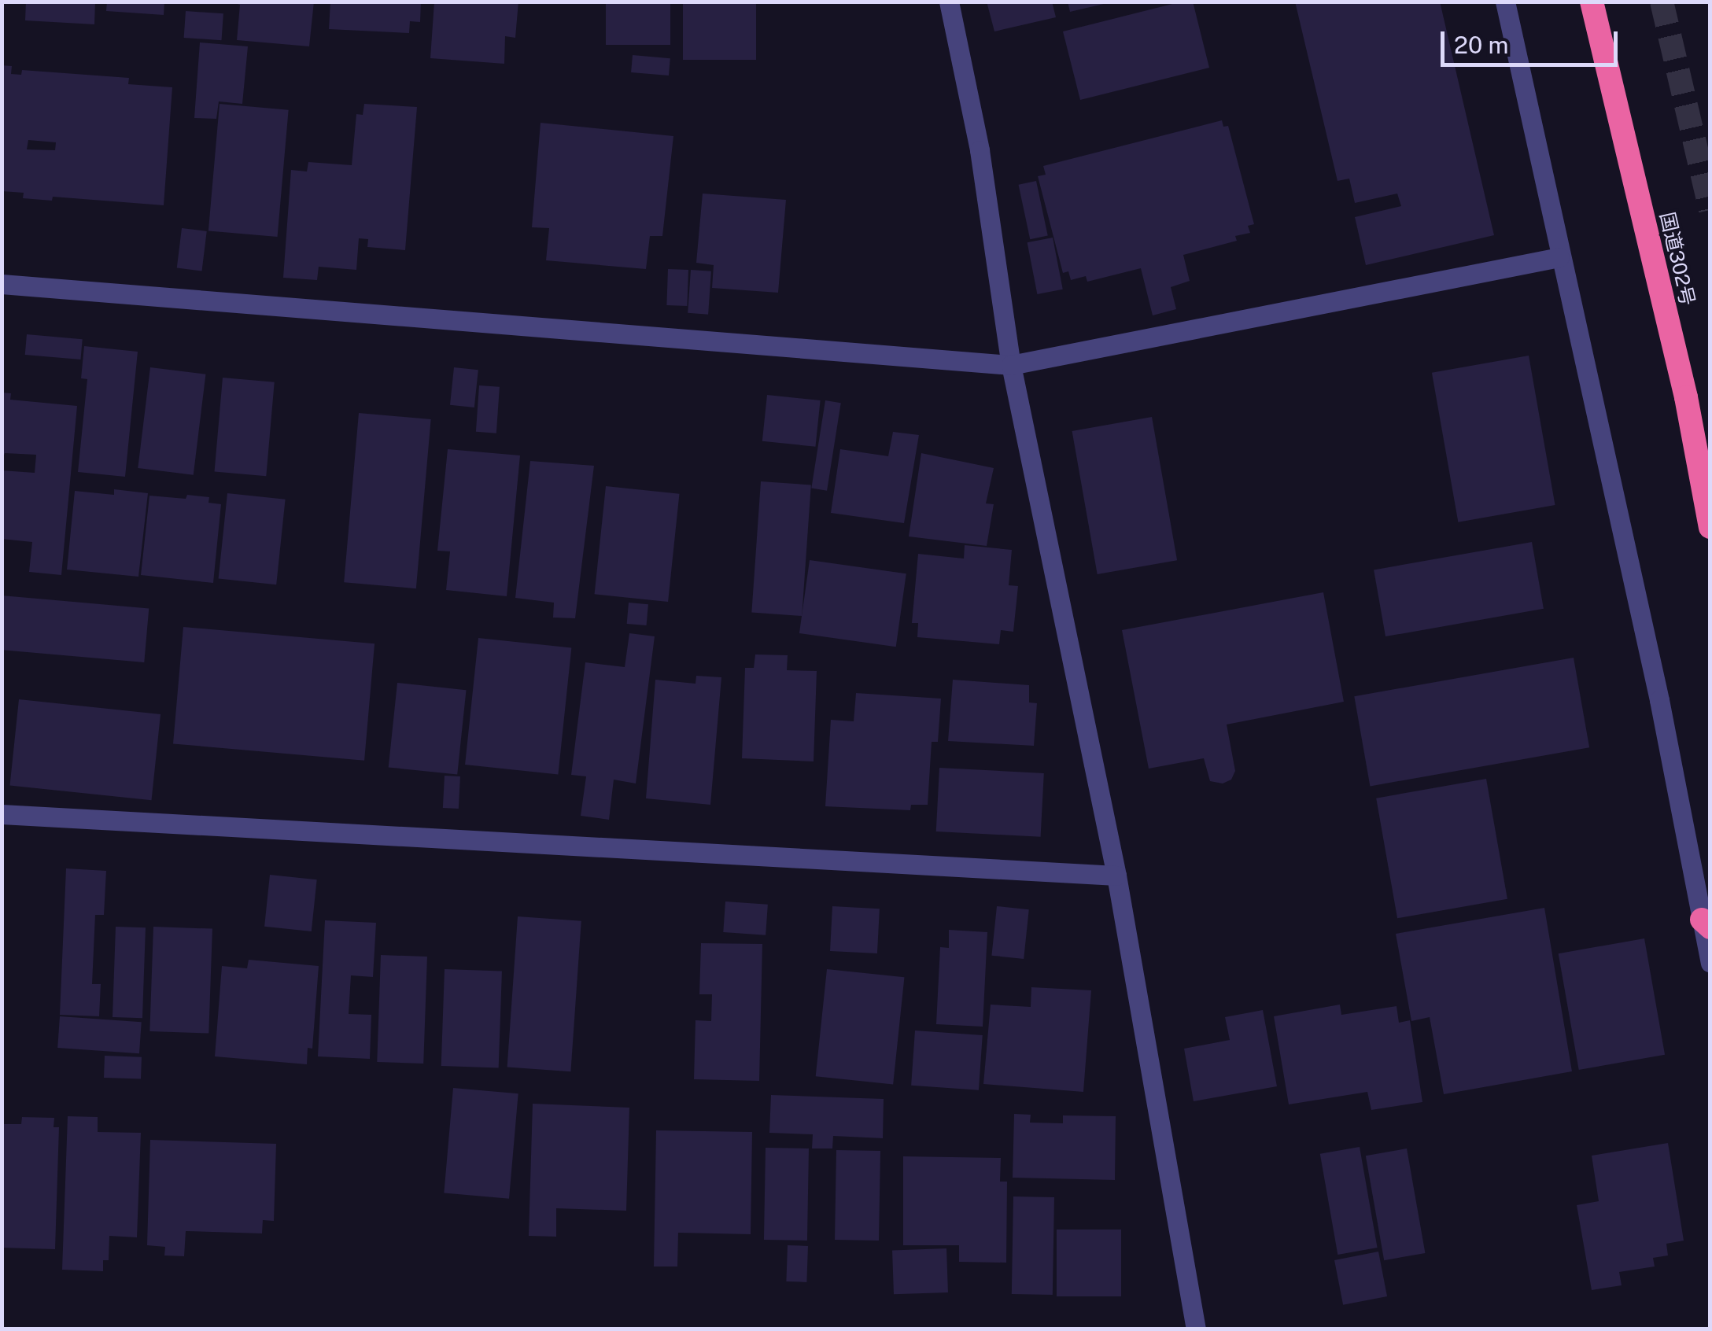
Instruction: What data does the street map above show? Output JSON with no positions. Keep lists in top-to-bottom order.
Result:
{
  "streets": {
    "highway": ["国道302号"]
  },
  "scale_bar": "20 m"
}
